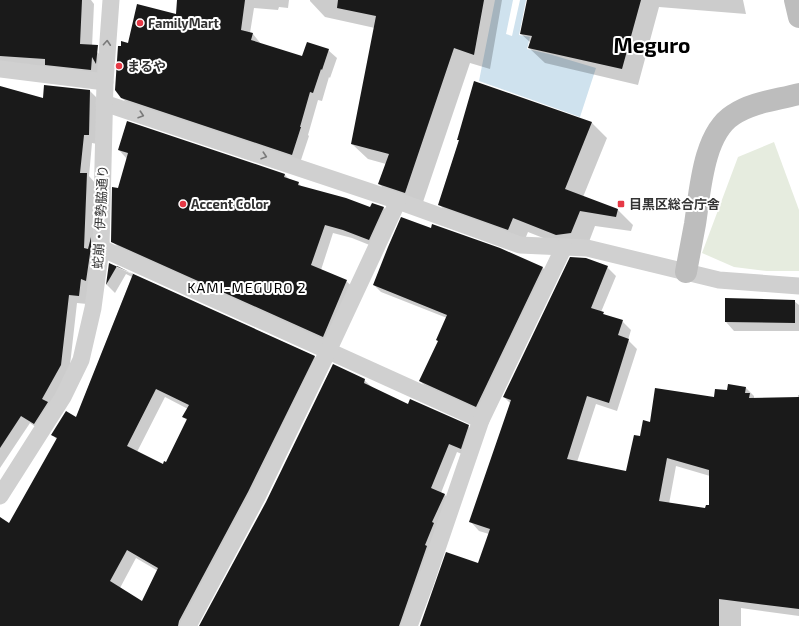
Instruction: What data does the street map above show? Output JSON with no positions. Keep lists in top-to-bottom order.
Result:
{
  "streets": {
    "street": ["蛇崩・伊勢脇通り"]
  },
  "districts": ["Meguro", "KAMI-MEGURO 2"],
  "places": {
    "other": ["FamilyMart", "まるや", "Accent Color"],
    "transit": ["目黒区総合庁舎"]
  }
}
